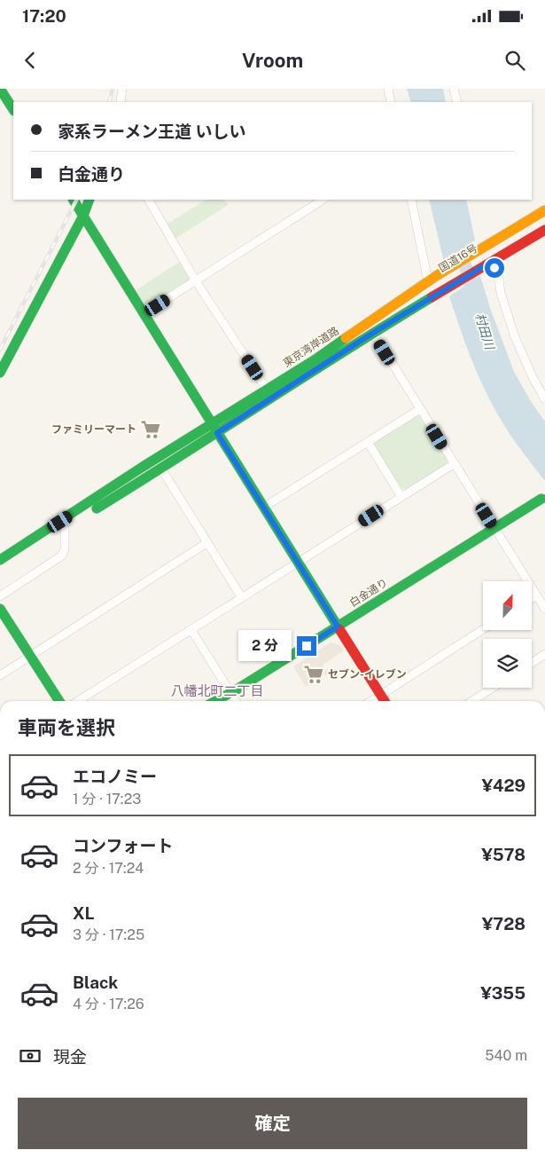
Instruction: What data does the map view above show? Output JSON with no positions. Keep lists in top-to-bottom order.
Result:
{
  "streets": {
    "main road": ["国道16号", "東京湾岸道路", "白金通り"]
  },
  "crossings": [
    ["国道16号", "東京湾岸道路"]
  ],
  "districts": ["八幡北町二丁目"],
  "water": ["村田川"],
  "places": {
    "supermarket": ["ファミリーマート", "セブン-イレブン"]
  },
  "north": "top",
  "page": {
    "status": "17:20",
    "header": "Vroom",
    "banner": ["家系ラーメン王道 いしい", "白金通り"],
    "bubble": "2 分",
    "heading": "車両を選択",
    "list": [
      {
        "name": "エコノミー",
        "note": "1 分 · 17:23",
        "value": "¥429"
      },
      {
        "name": "コンフォート",
        "note": "2 分 · 17:24",
        "value": "¥578"
      },
      {
        "name": "XL",
        "note": "3 分 · 17:25",
        "value": "¥728"
      },
      {
        "name": "Black",
        "note": "4 分 · 17:26",
        "value": "¥355"
      }
    ],
    "pay": ["現金", "540 m"],
    "buttons": "確定"
  }
}
